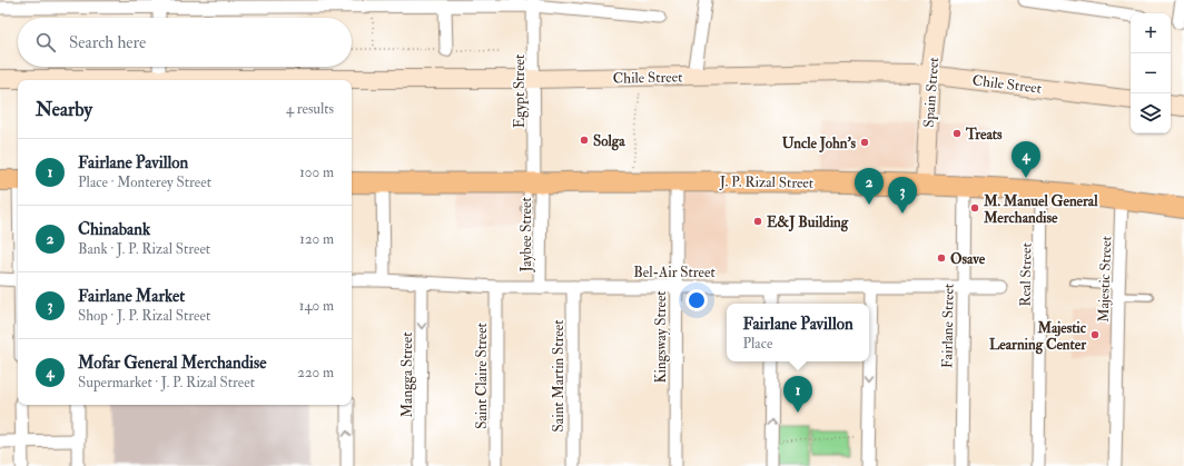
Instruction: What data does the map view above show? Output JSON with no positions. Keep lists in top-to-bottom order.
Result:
{
  "streets": {
    "main road": ["J. P. Rizal Street"],
    "street": [
      "Chile Street",
      "Egypt Street",
      "Spain Street",
      "Jaybee Street",
      "Bel-Air Street",
      "Real Street",
      "Majestic Street",
      "Fairlane Street",
      "Kingsway Street",
      "Mangga Street",
      "Saint Claire Street",
      "Saint Martin Street"
    ]
  },
  "crossings": [
    ["Chile Street", "Egypt Street"],
    ["Chile Street", "Spain Street"],
    ["Egypt Street", "J. P. Rizal Street"],
    ["Egypt Street", "Jaybee Street"],
    ["Spain Street", "J. P. Rizal Street"],
    ["J. P. Rizal Street", "Jaybee Street"],
    ["J. P. Rizal Street", "Real Street"],
    ["J. P. Rizal Street", "Majestic Street"],
    ["J. P. Rizal Street", "Fairlane Street"],
    ["J. P. Rizal Street", "Kingsway Street"],
    ["Jaybee Street", "Bel-Air Street"],
    ["Bel-Air Street", "Fairlane Street"],
    ["Bel-Air Street", "Kingsway Street"],
    ["Bel-Air Street", "Mangga Street"],
    ["Bel-Air Street", "Saint Claire Street"],
    ["Bel-Air Street", "Saint Martin Street"]
  ],
  "places": [
    "Treats",
    "Solga",
    "Uncle John's",
    "M. Manuel General Merchandise",
    "E&J Building",
    "Osave",
    "Majestic Learning Center"
  ],
  "page": {
    "map_buttons": ["+", "−"],
    "search": "Search here",
    "heading": ["Nearby", "4 results"],
    "list": [
      {
        "mark": "1",
        "name": "Fairlane Pavillon",
        "note": "Place · Monterey Street",
        "value": "100 m"
      },
      {
        "mark": "2",
        "name": "Chinabank",
        "note": "Bank · J. P. Rizal Street",
        "value": "120 m"
      },
      {
        "mark": "3",
        "name": "Fairlane Market",
        "note": "Shop · J. P. Rizal Street",
        "value": "140 m"
      },
      {
        "mark": "4",
        "name": "Mofar General Merchandise",
        "note": "Supermarket · J. P. Rizal Street",
        "value": "220 m"
      }
    ],
    "pins": [
      "4",
      "2",
      "3",
      "1"
    ],
    "popup": ["Fairlane Pavillon", "Place"]
  }
}
